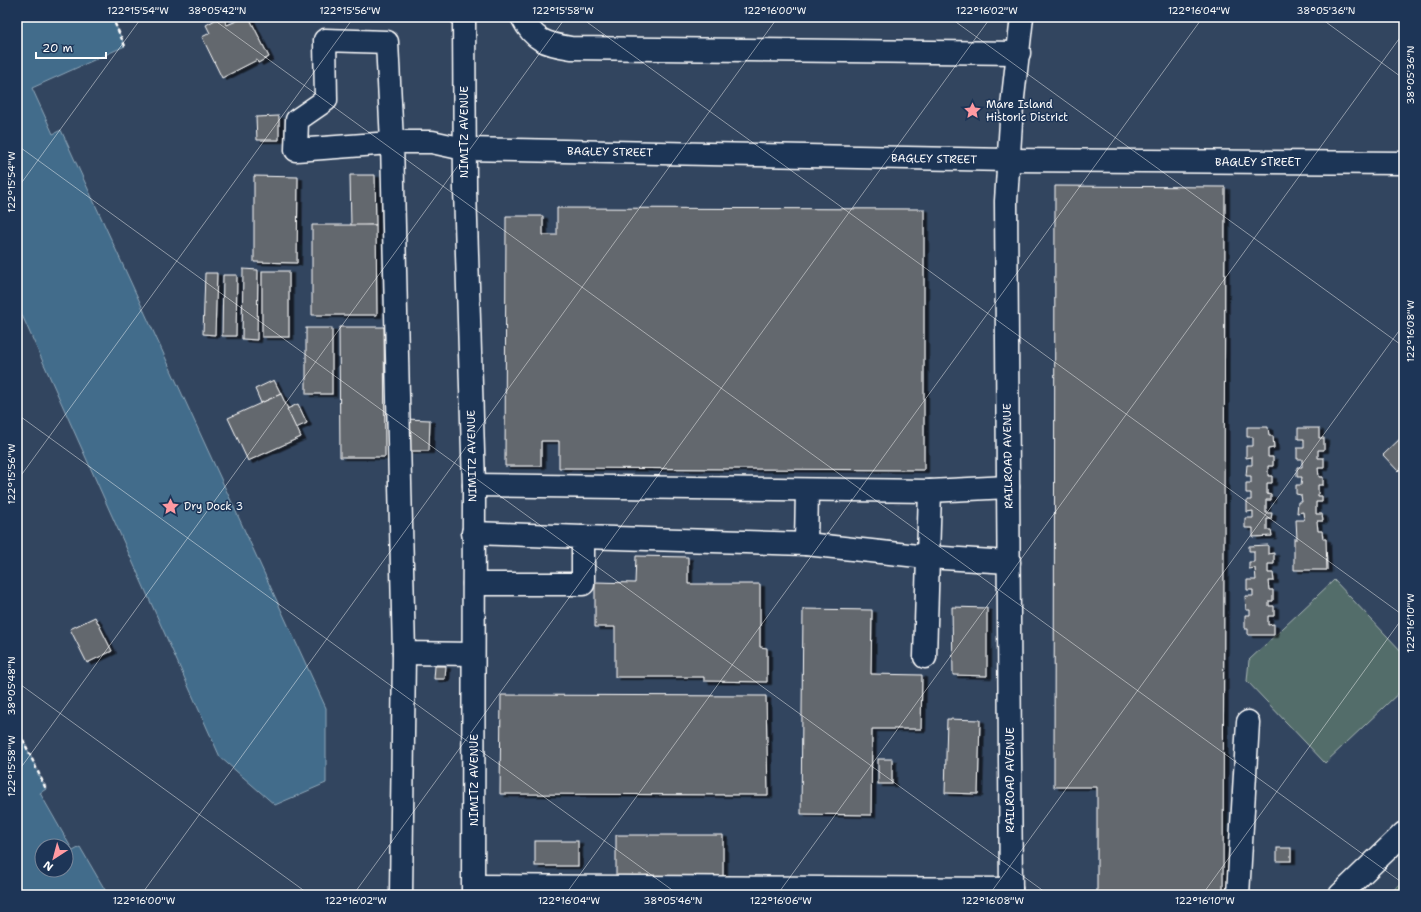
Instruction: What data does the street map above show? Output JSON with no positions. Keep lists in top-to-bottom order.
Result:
{
  "streets": {
    "street": ["NIMITZ AVENUE", "BAGLEY STREET", "RAILROAD AVENUE"]
  },
  "crossings": [
    ["NIMITZ AVENUE", "BAGLEY STREET"],
    ["BAGLEY STREET", "RAILROAD AVENUE"]
  ],
  "places": {
    "place": ["Mare Island Historic District", "Dry Dock 3"]
  },
  "scale_bar": "20 m",
  "north": "bottom left",
  "coordinates": [
    "122°15'54\"W",
    "38°05'42\"N",
    "122°15'56\"W",
    "122°15'58\"W",
    "122°16'00\"W",
    "122°16'02\"W",
    "122°16'04\"W",
    "38°05'36\"N",
    "122°16'08\"W",
    "122°16'10\"W",
    "38°05'48\"N",
    "38°05'46\"N",
    "122°16'06\"W"
  ]
}
